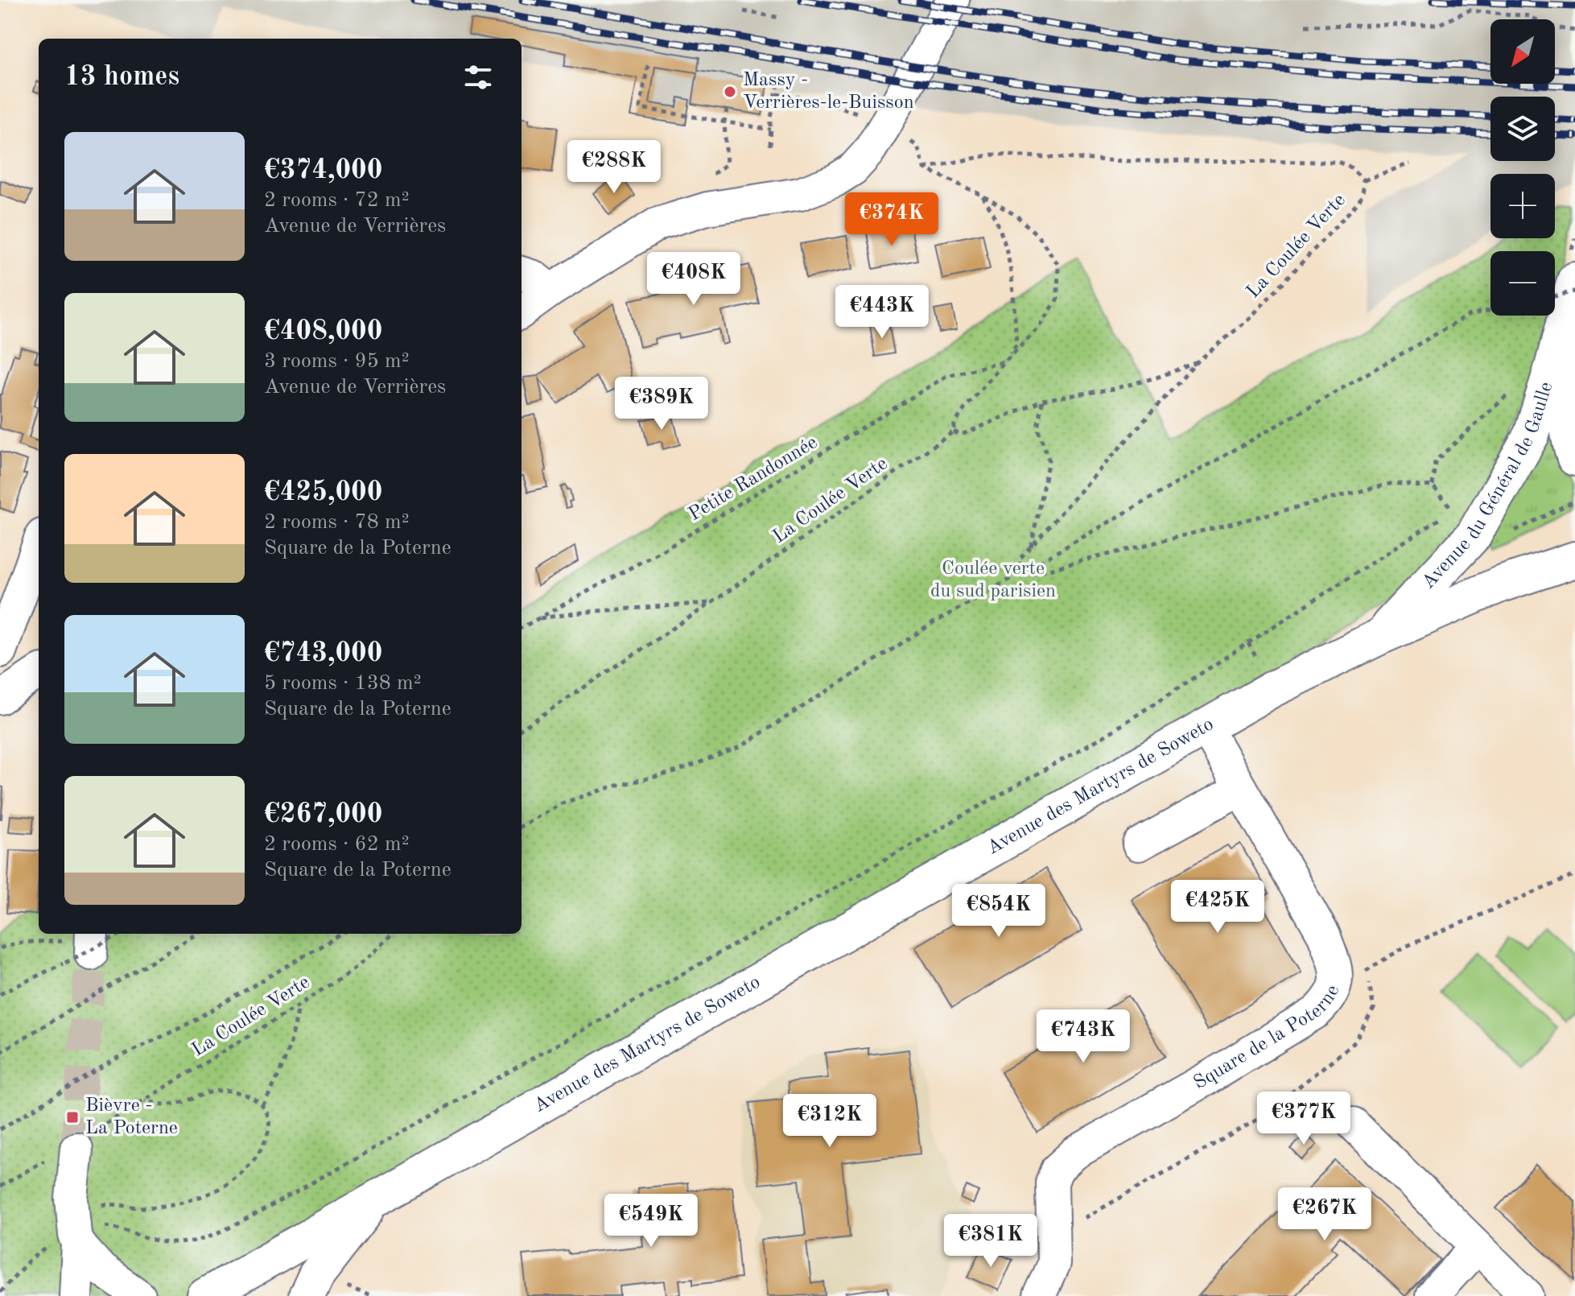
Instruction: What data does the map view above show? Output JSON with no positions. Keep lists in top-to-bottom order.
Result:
{
  "streets": {
    "main road": ["Avenue du Général de Gaulle", "Avenue des Martyrs de Soweto"],
    "street": ["Square de la Poterne"],
    "path": ["La Coulée Verte", "Petite Randonnée"]
  },
  "crossings": [
    ["La Coulée Verte", "Petite Randonnée"],
    ["Avenue du Général de Gaulle", "Avenue des Martyrs de Soweto"],
    ["Avenue des Martyrs de Soweto", "Square de la Poterne"]
  ],
  "parks": ["Coulée verte du sud parisien"],
  "places": {
    "other": ["Massy - Verrières-le-Buisson"],
    "transit": ["Bièvre - La Poterne"]
  },
  "north": "bottom left",
  "page": {
    "map_buttons": ["+", "−"],
    "heading": "13 homes",
    "list": [
      {
        "name": "€374,000",
        "note": "2 rooms · 72 m² · Avenue de Verrières"
      },
      {
        "name": "€408,000",
        "note": "3 rooms · 95 m² · Avenue de Verrières"
      },
      {
        "name": "€425,000",
        "note": "2 rooms · 78 m² · Square de la Poterne"
      },
      {
        "name": "€743,000",
        "note": "5 rooms · 138 m² · Square de la Poterne"
      },
      {
        "name": "€267,000",
        "note": "2 rooms · 62 m² · Square de la Poterne"
      }
    ],
    "price": [
      "€288K",
      "€374K",
      "€408K",
      "€443K",
      "€389K",
      "€425K",
      "€854K",
      "€743K",
      "€377K",
      "€312K",
      "€267K",
      "€549K",
      "€381K"
    ]
  }
}
